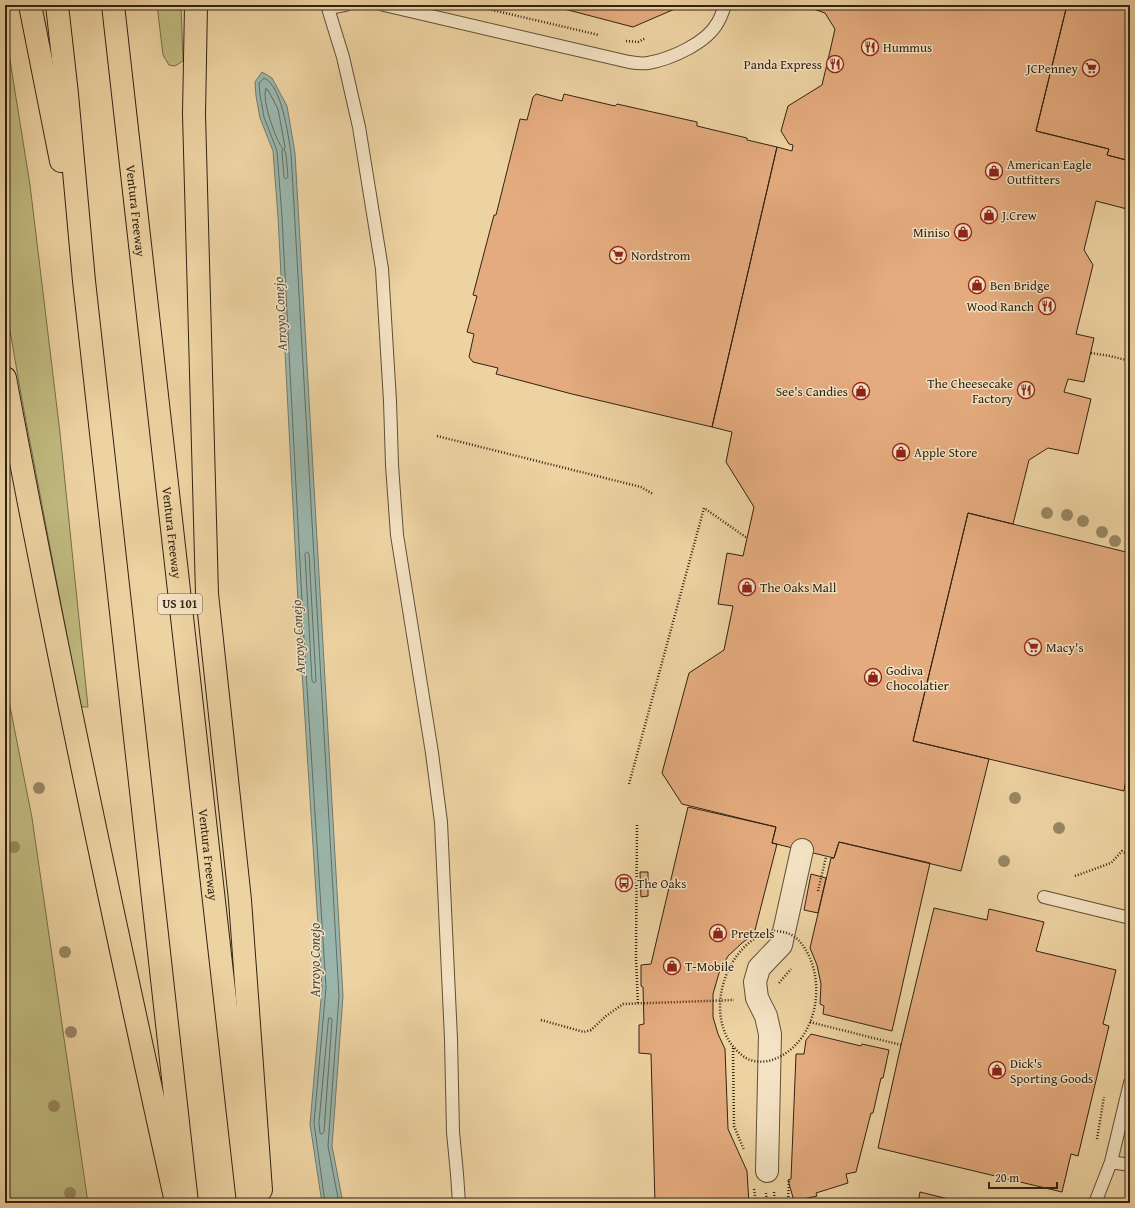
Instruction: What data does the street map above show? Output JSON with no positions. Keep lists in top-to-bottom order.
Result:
{
  "streets": {
    "highway": ["Ventura Freeway", "US 101"]
  },
  "water": ["Arroyo Conejo"],
  "places": {
    "restaurant": [
      "Hummus",
      "Panda Express",
      "Wood Ranch",
      "The Cheesecake Factory"
    ],
    "supermarket": ["JCPenney", "Nordstrom", "Macy's"],
    "shop": [
      "American Eagle Outfitters",
      "J.Crew",
      "Miniso",
      "Ben Bridge",
      "See's Candies",
      "Apple Store",
      "The Oaks Mall",
      "Godiva Chocolatier",
      "Pretzels",
      "T-Mobile",
      "Dick's Sporting Goods"
    ],
    "bus stop": ["The Oaks"]
  },
  "scale_bar": "20 m"
}
